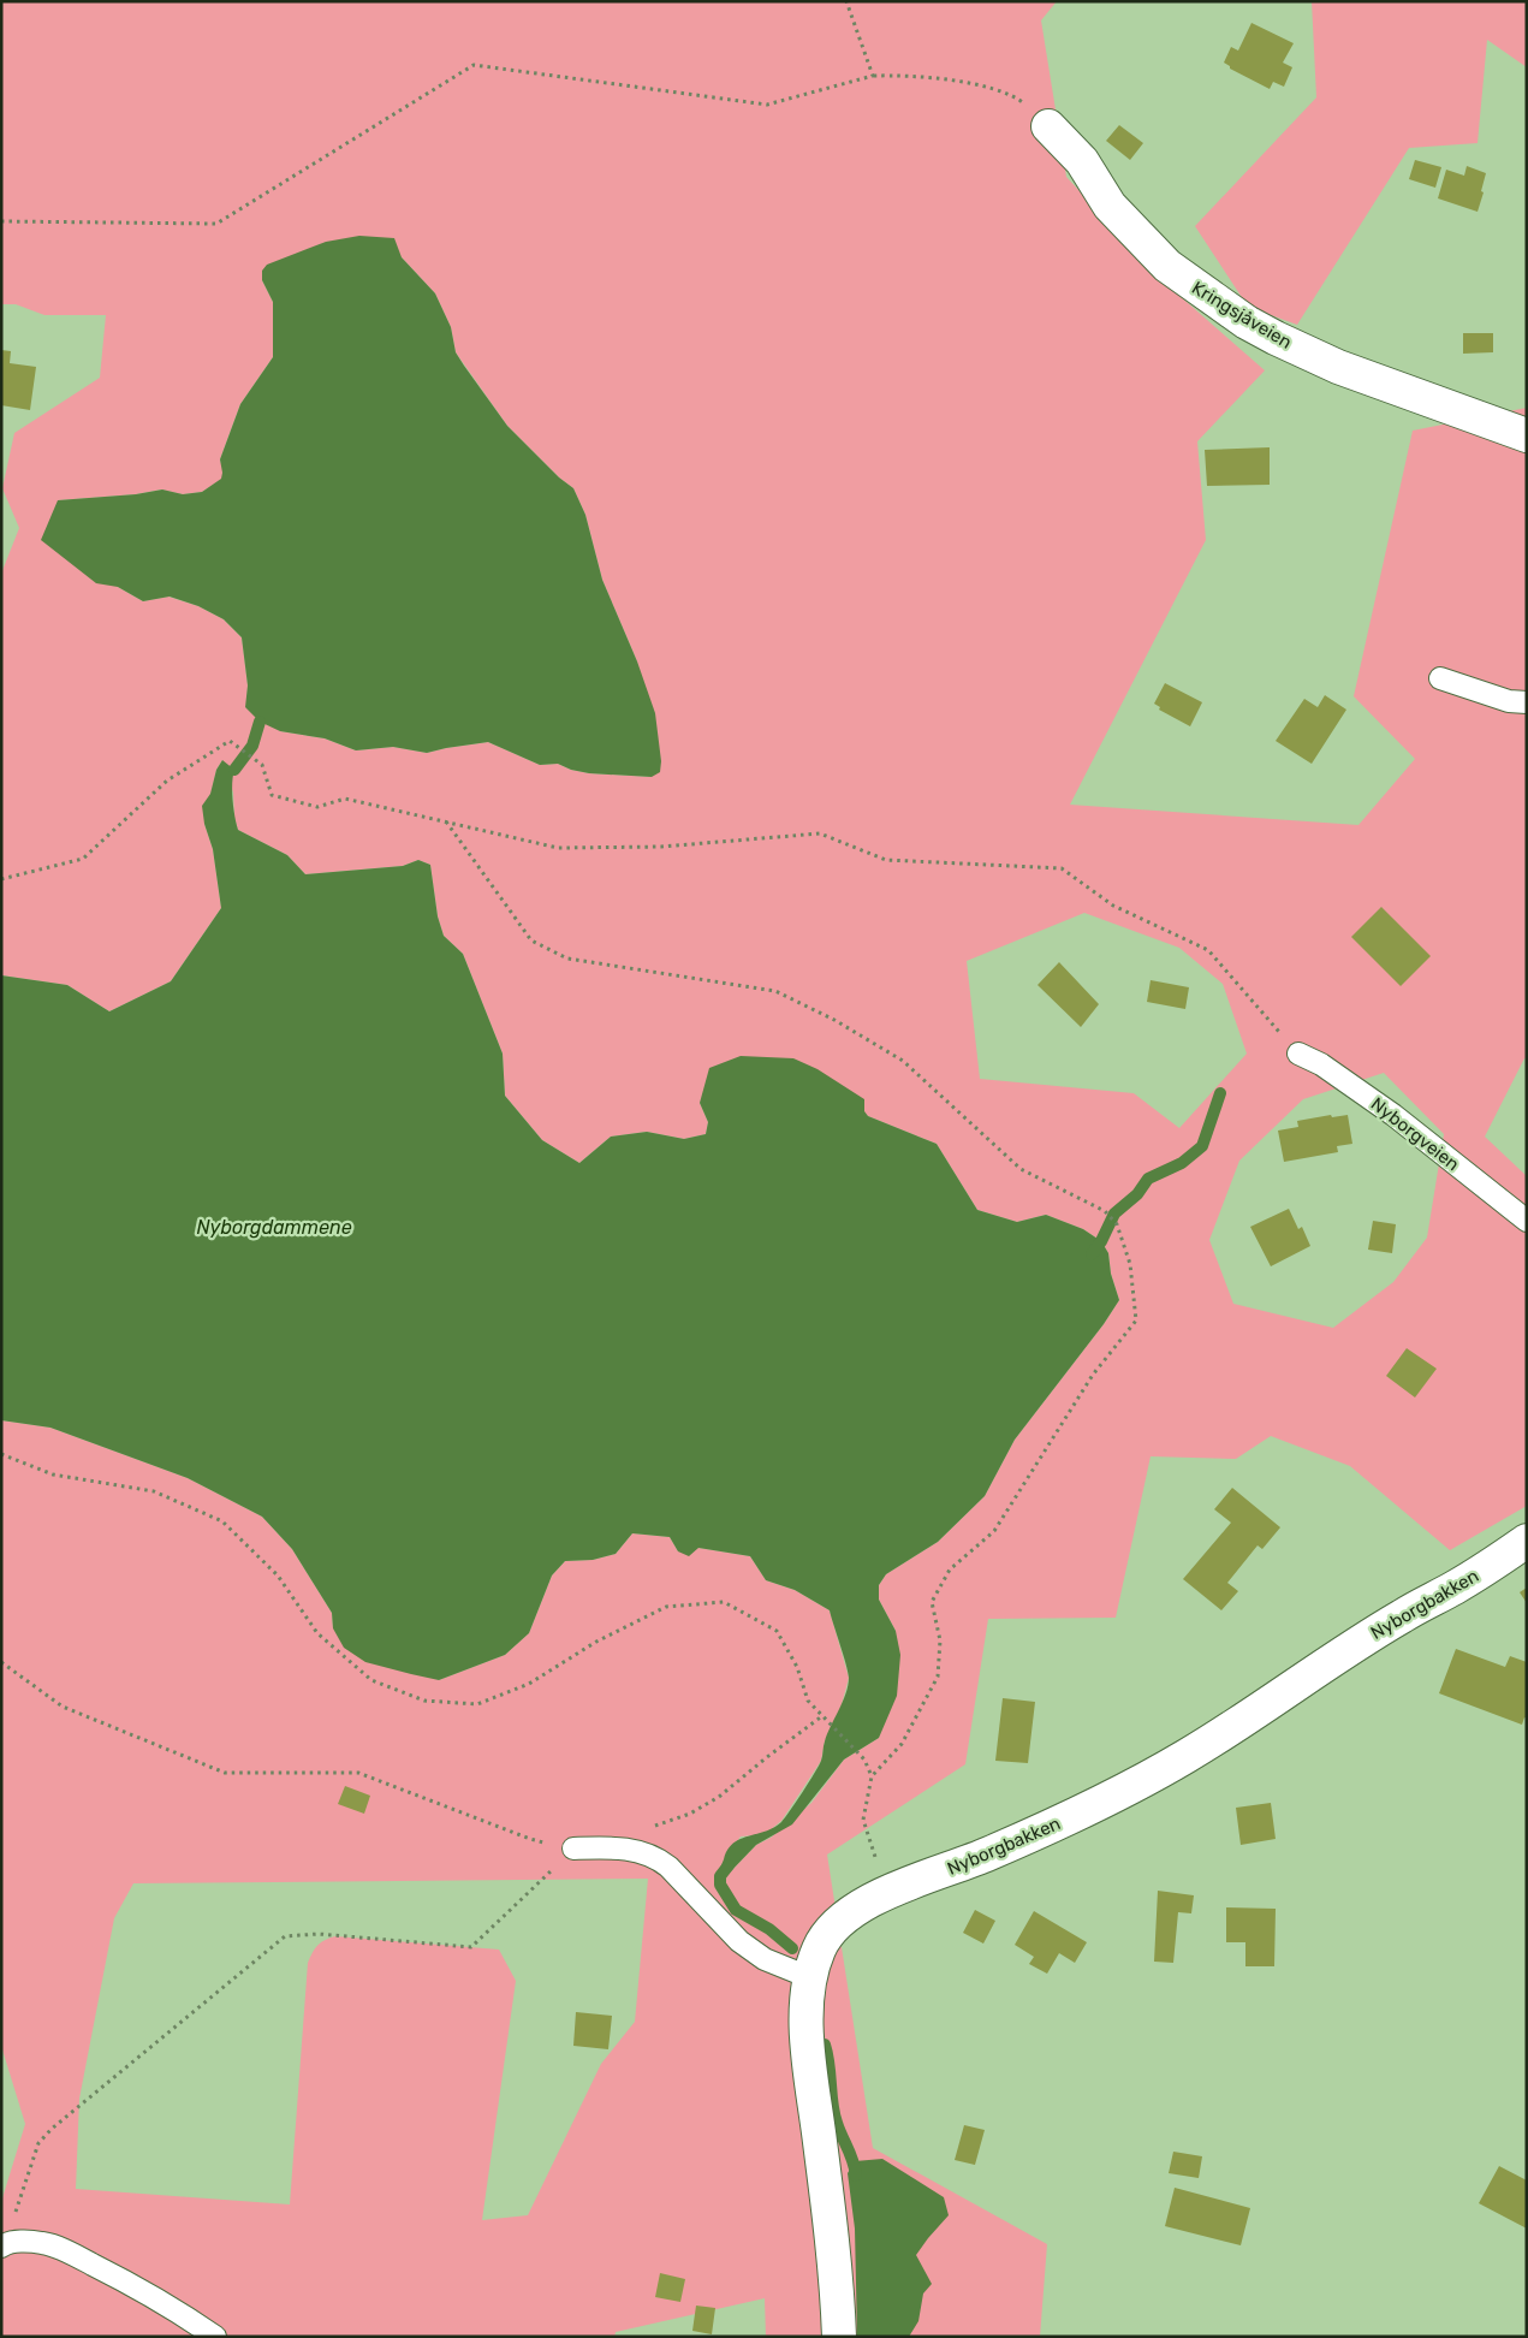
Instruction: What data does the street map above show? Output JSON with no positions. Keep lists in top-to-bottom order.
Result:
{
  "streets": {
    "street": ["Kringsjåveien", "Nyborgbakken"],
    "lane": ["Nyborgveien"]
  },
  "water": ["Nyborgdammene"]
}
